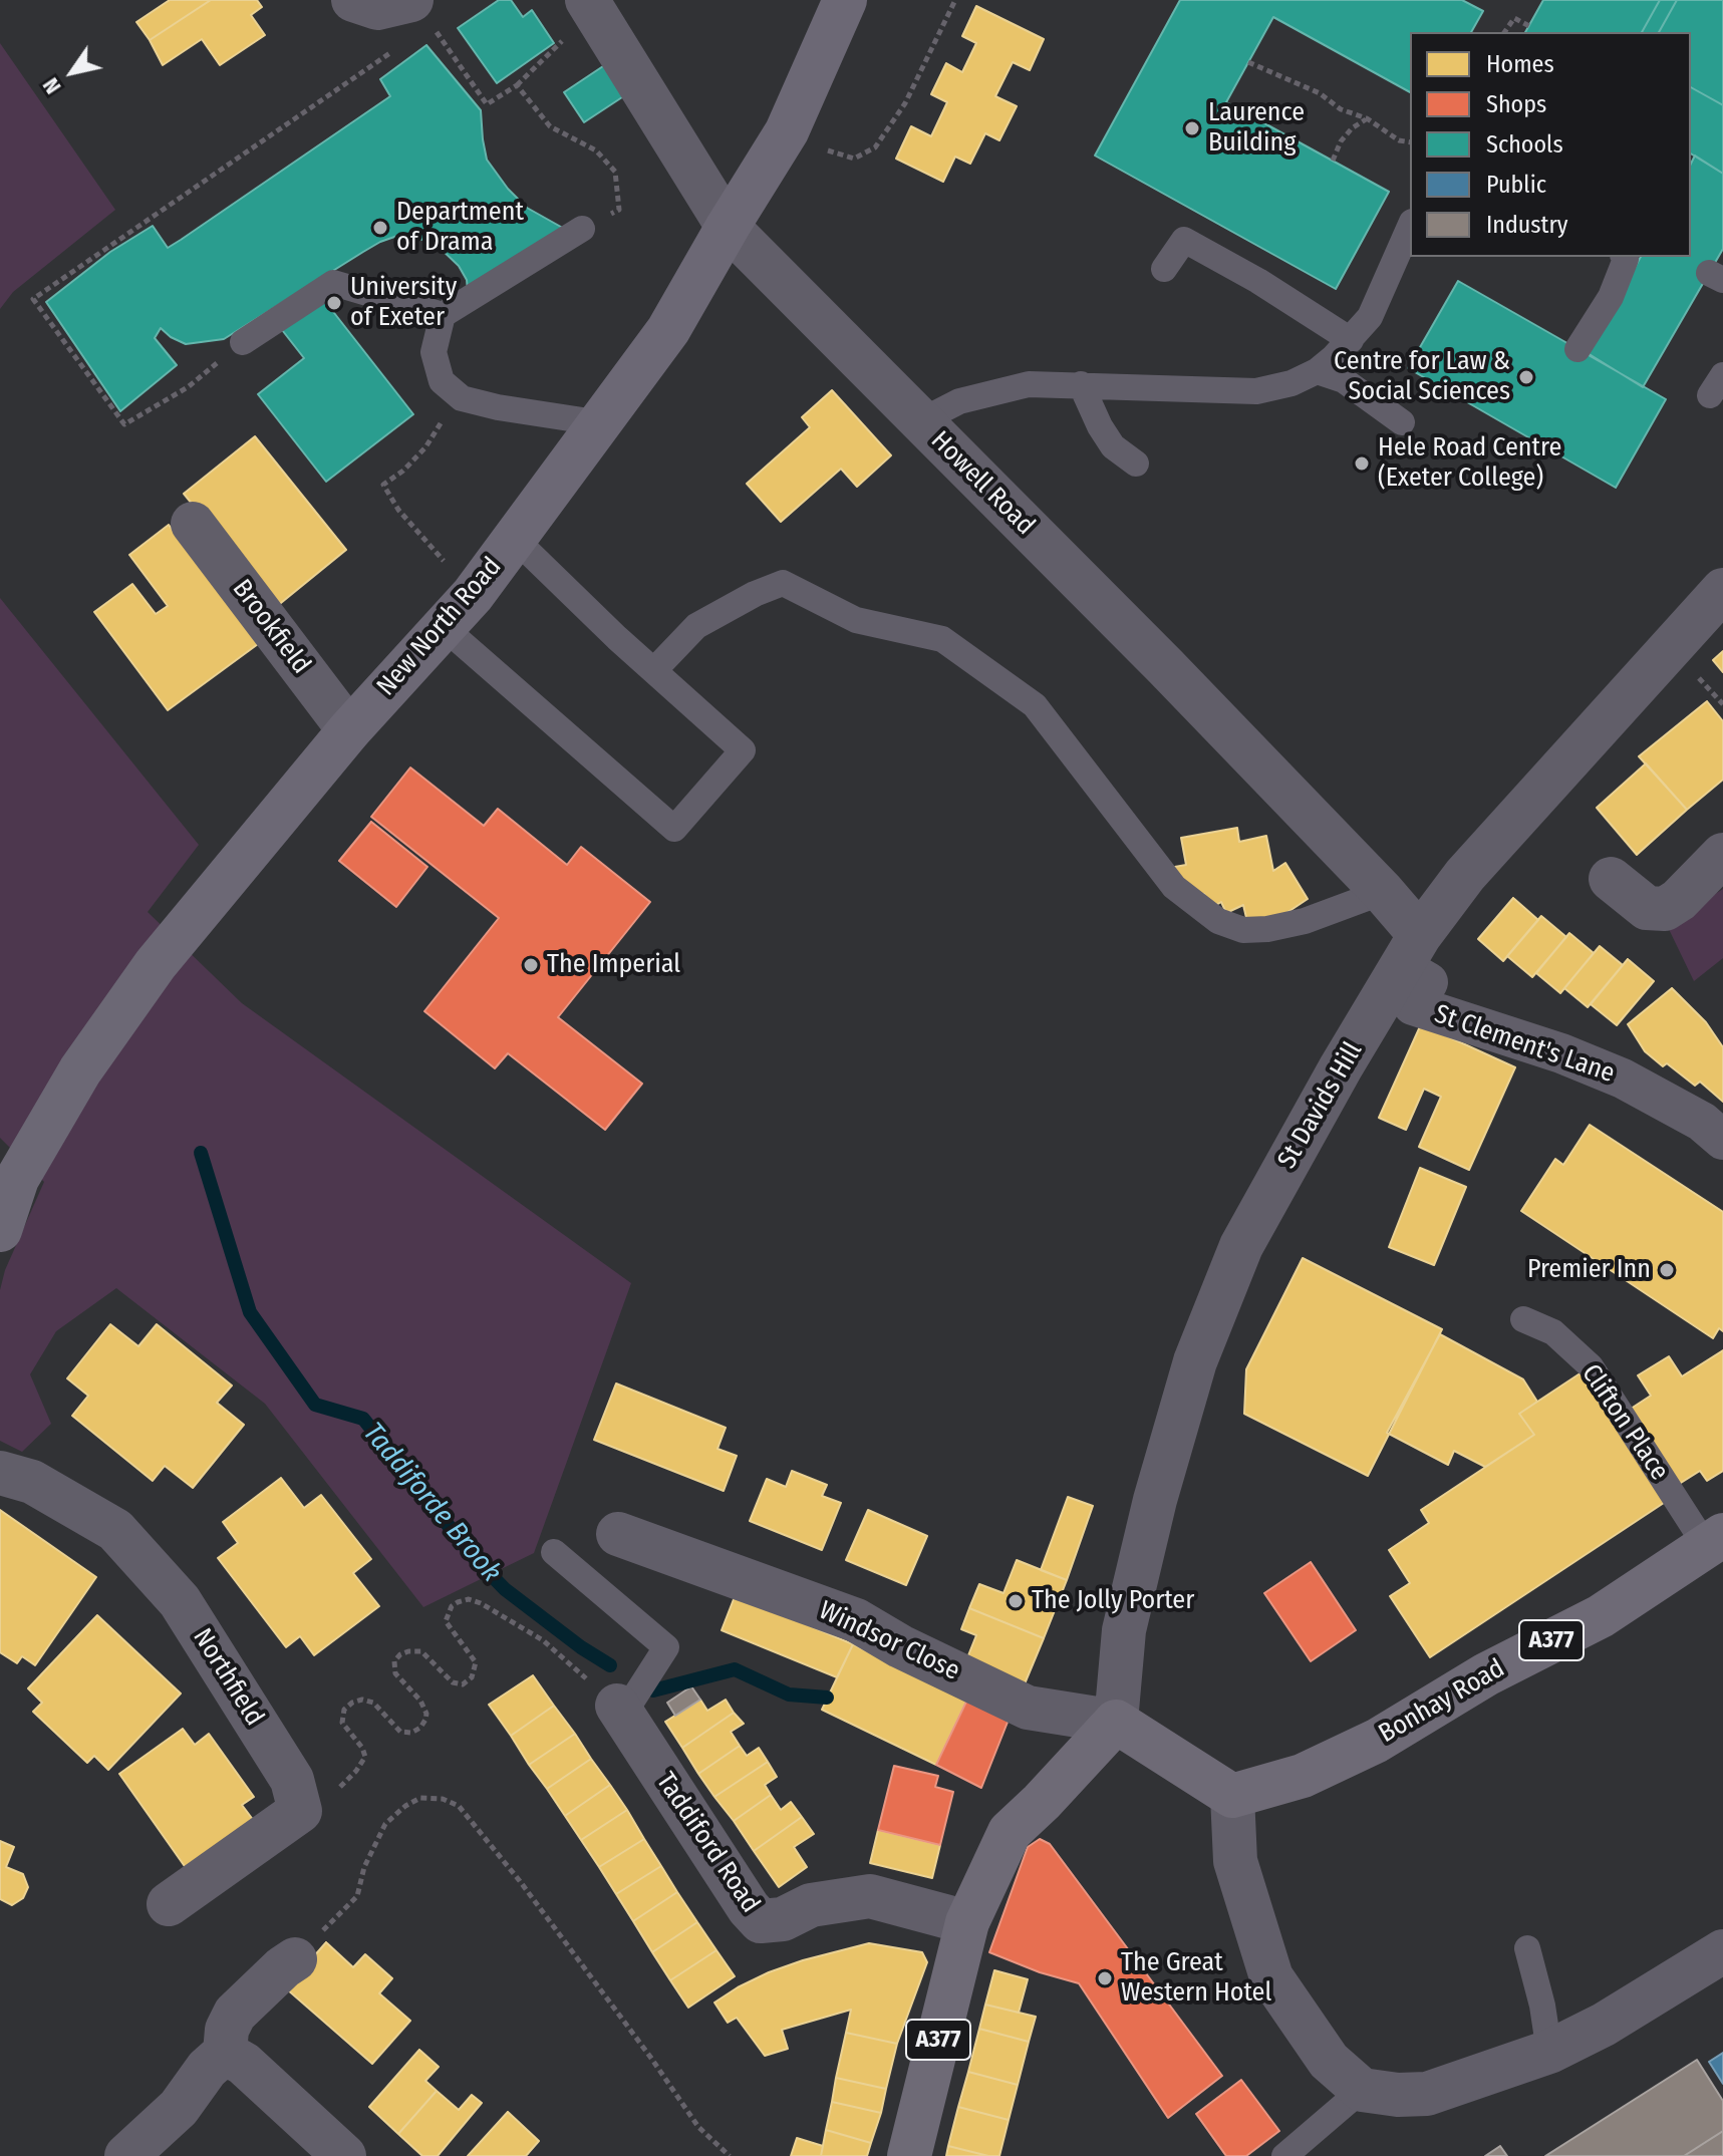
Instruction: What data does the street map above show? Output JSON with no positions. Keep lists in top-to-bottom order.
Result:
{
  "streets": {
    "highway": ["A377", "Bonhay Road"],
    "main road": ["New North Road"],
    "street": [
      "Howell Road",
      "Brookfield",
      "St Clement's Lane",
      "St Davids Hill",
      "Windsor Close",
      "Northfield",
      "Taddiford Road"
    ],
    "lane": ["Clifton Place"]
  },
  "crossings": [
    ["Howell Road", "New North Road"],
    ["Howell Road", "St Clement's Lane"],
    ["Howell Road", "St Davids Hill"],
    ["Brookfield", "New North Road"],
    ["St Clement's Lane", "St Davids Hill"],
    ["St Davids Hill", "A377"],
    ["St Davids Hill", "Windsor Close"],
    ["Clifton Place", "Bonhay Road"],
    ["A377", "Windsor Close"],
    ["A377", "Taddiford Road"]
  ],
  "water": ["Taddiforde Brook"],
  "places": [
    "Laurence Building",
    "Department of Drama",
    "University of Exeter",
    "Centre for Law & Social Sciences",
    "Hele Road Centre (Exeter College)",
    "The Imperial",
    "Premier Inn",
    "The Jolly Porter",
    "The Great Western Hotel"
  ],
  "legend": [
    "Homes",
    "Shops",
    "Schools",
    "Public",
    "Industry"
  ],
  "north": "bottom left"
}
